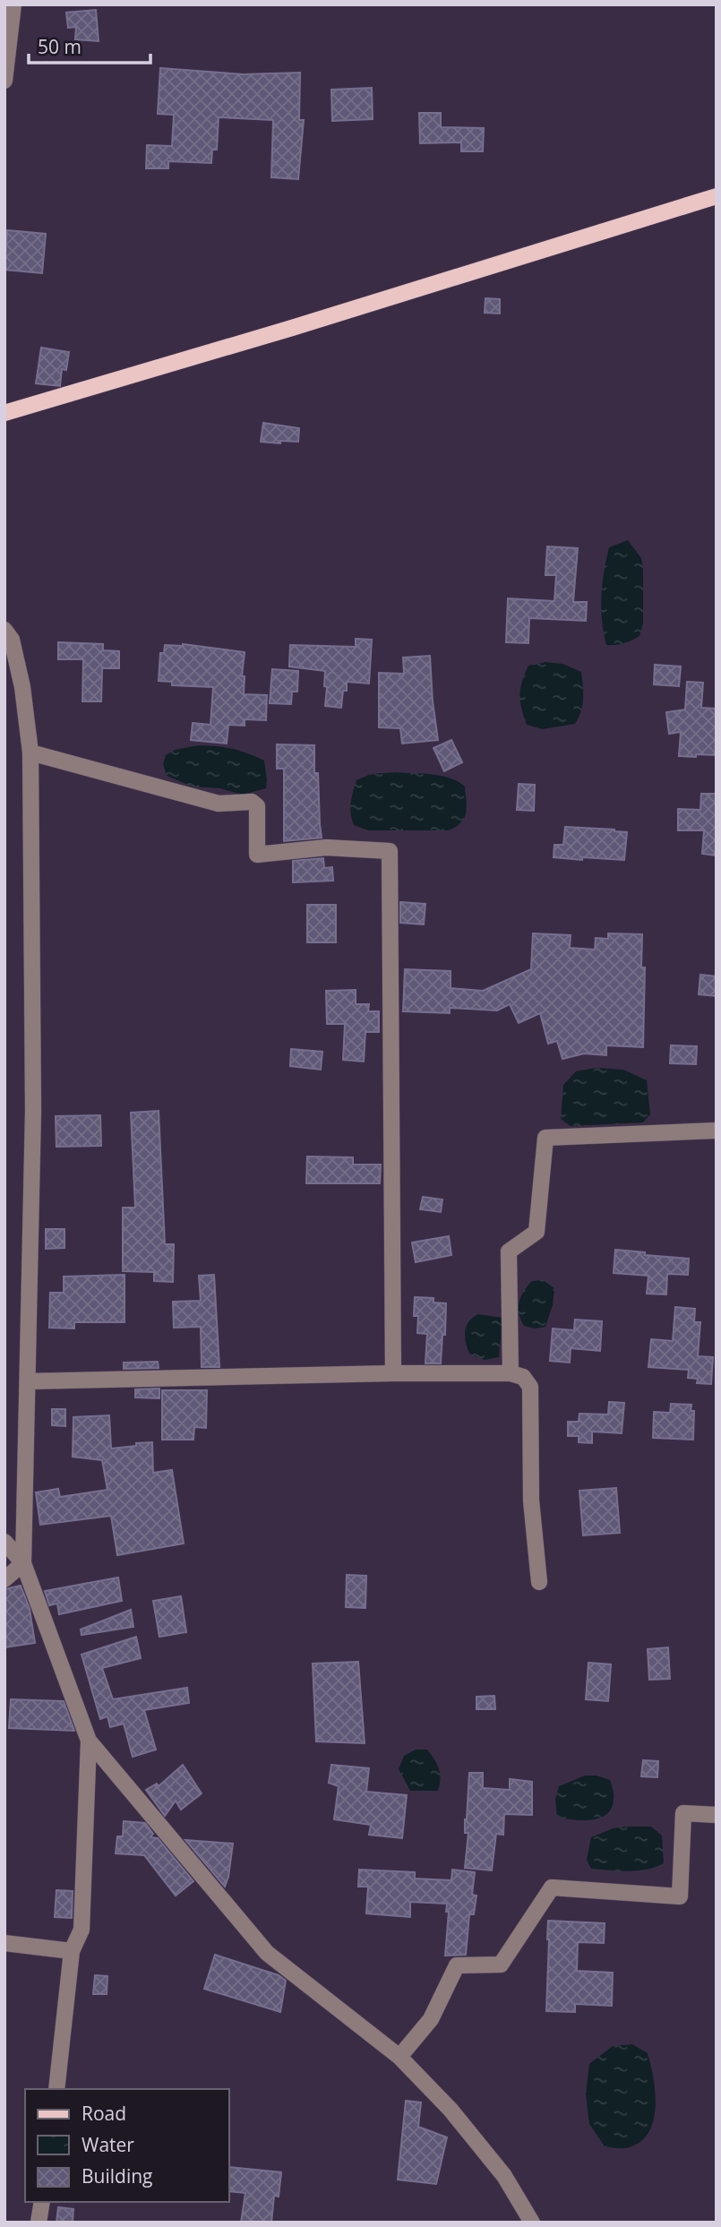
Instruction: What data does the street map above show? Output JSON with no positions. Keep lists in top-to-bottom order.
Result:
{
  "legend": ["Road", "Water", "Building"],
  "scale_bar": "50 m"
}
